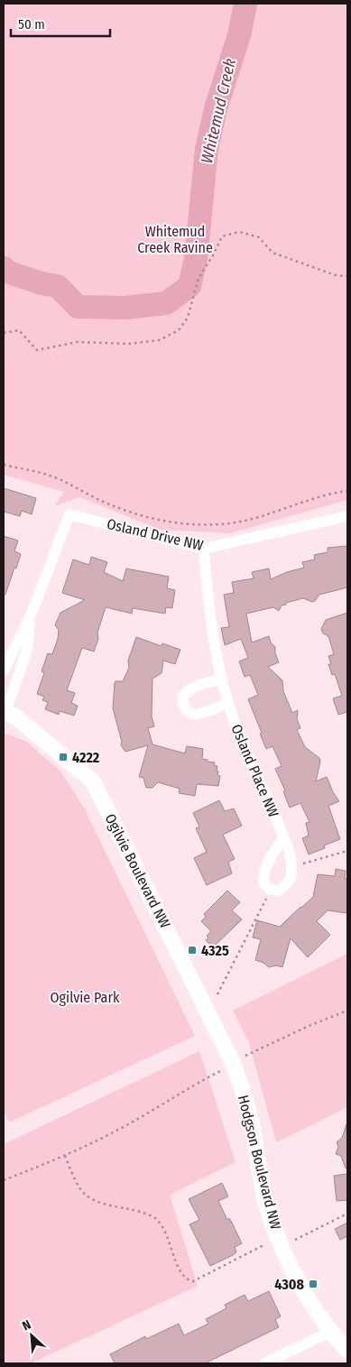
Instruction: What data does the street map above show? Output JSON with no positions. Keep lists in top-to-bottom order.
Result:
{
  "streets": {
    "street": [
      "Osland Drive NW",
      "Osland Place NW",
      "Ogilvie Boulevard NW",
      "Hodgson Boulevard NW"
    ]
  },
  "crossings": [
    ["Osland Drive NW", "Osland Place NW"],
    ["Osland Drive NW", "Ogilvie Boulevard NW"],
    ["Ogilvie Boulevard NW", "Hodgson Boulevard NW"]
  ],
  "water": ["Whitemud Creek"],
  "parks": ["Whitemud Creek Ravine", "Ogilvie Park"],
  "places": {
    "transit": ["4222", "4325", "4308"]
  },
  "scale_bar": "50 m",
  "north": "top left"
}
